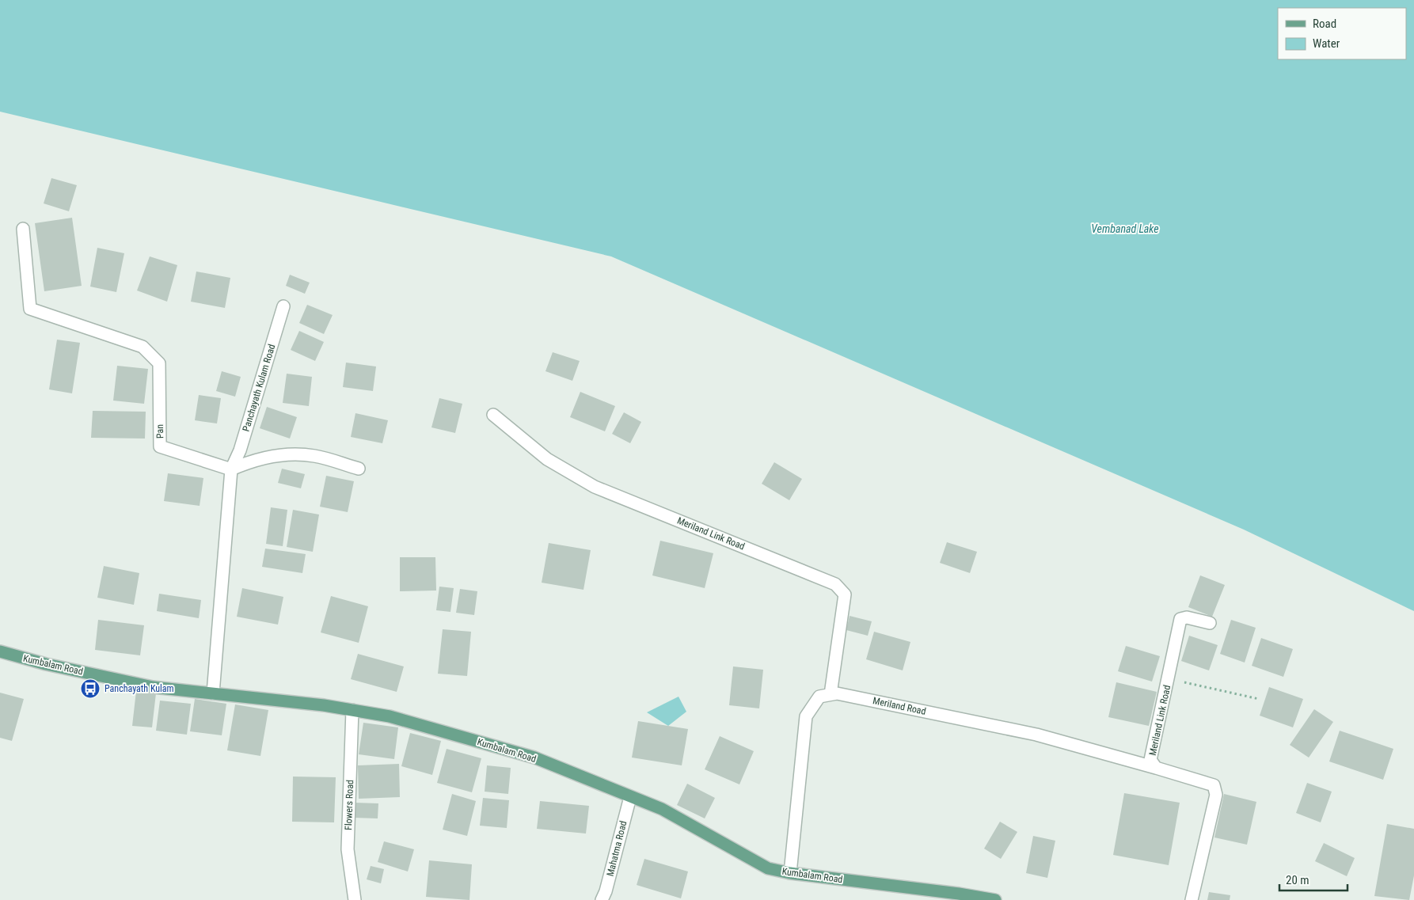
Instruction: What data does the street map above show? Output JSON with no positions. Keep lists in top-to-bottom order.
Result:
{
  "streets": {
    "main road": ["Kumbalam Road"],
    "street": [
      "Panchayath Kulam Road",
      "Pan",
      "Meriland Link Road",
      "Meriland Road",
      "Flowers Road",
      "Mahatma Road"
    ]
  },
  "crossings": [
    ["Panchayath Kulam Road", "Pan"],
    ["Meriland Link Road", "Meriland Road"],
    ["Kumbalam Road", "Flowers Road"],
    ["Kumbalam Road", "Mahatma Road"]
  ],
  "water": ["Vembanad Lake"],
  "places": {
    "bus stop": ["Panchayath Kulam"]
  },
  "legend": ["Road", "Water"],
  "scale_bar": "20 m"
}
